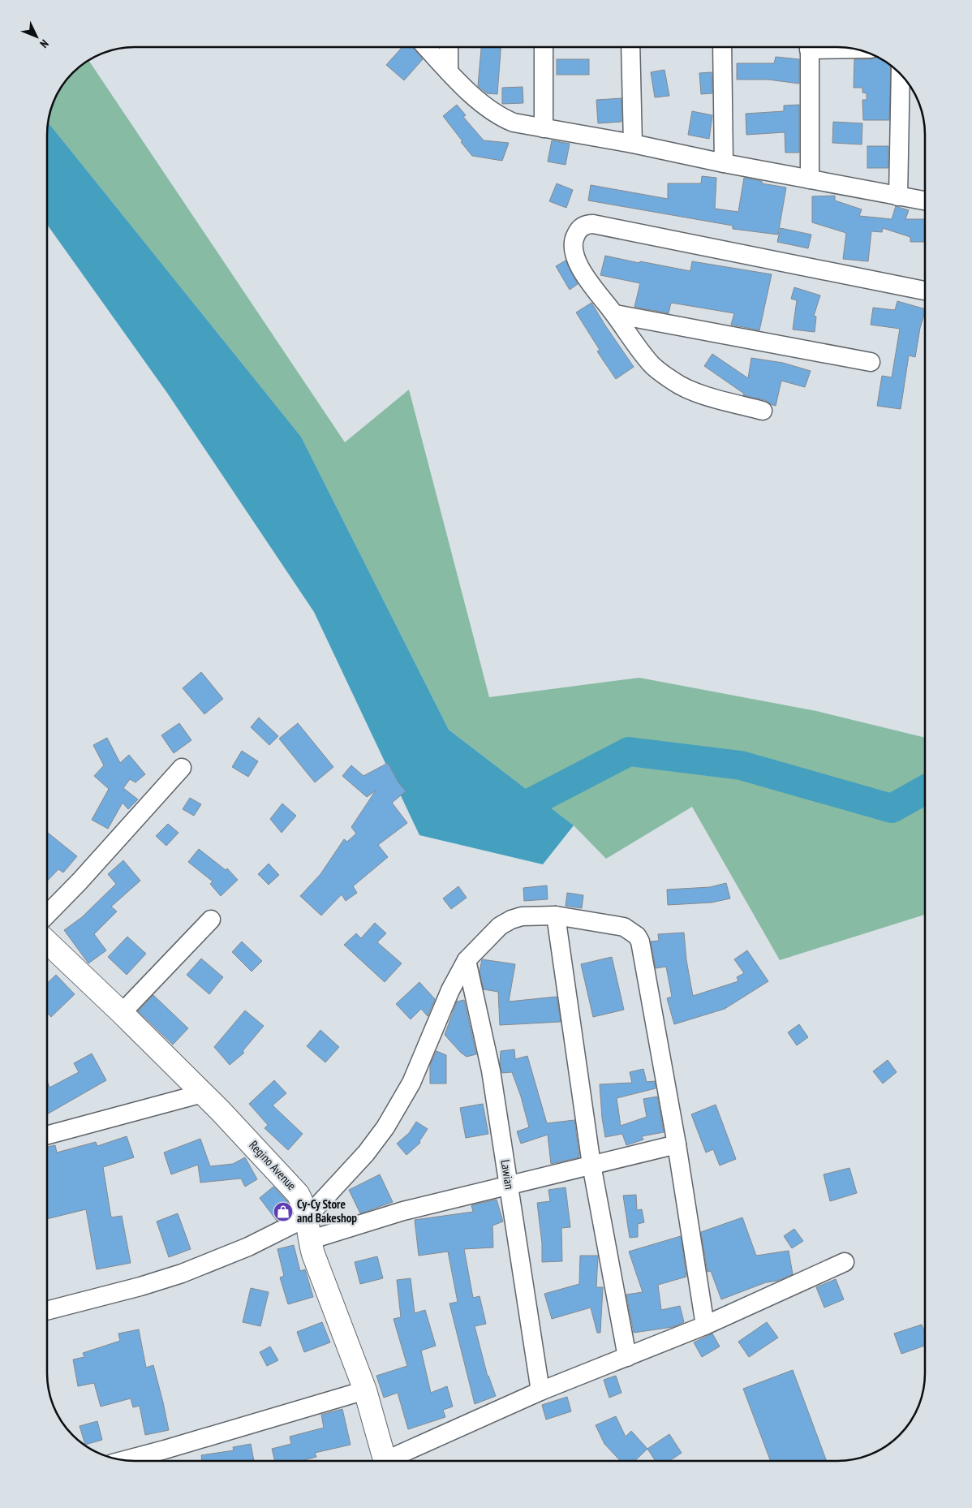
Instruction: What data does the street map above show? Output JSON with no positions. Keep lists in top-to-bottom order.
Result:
{
  "streets": {
    "street": ["Regino Avenue", "Lawian"]
  },
  "places": {
    "shop": ["Cy-Cy Store and Bakeshop"]
  },
  "north": "bottom right"
}
